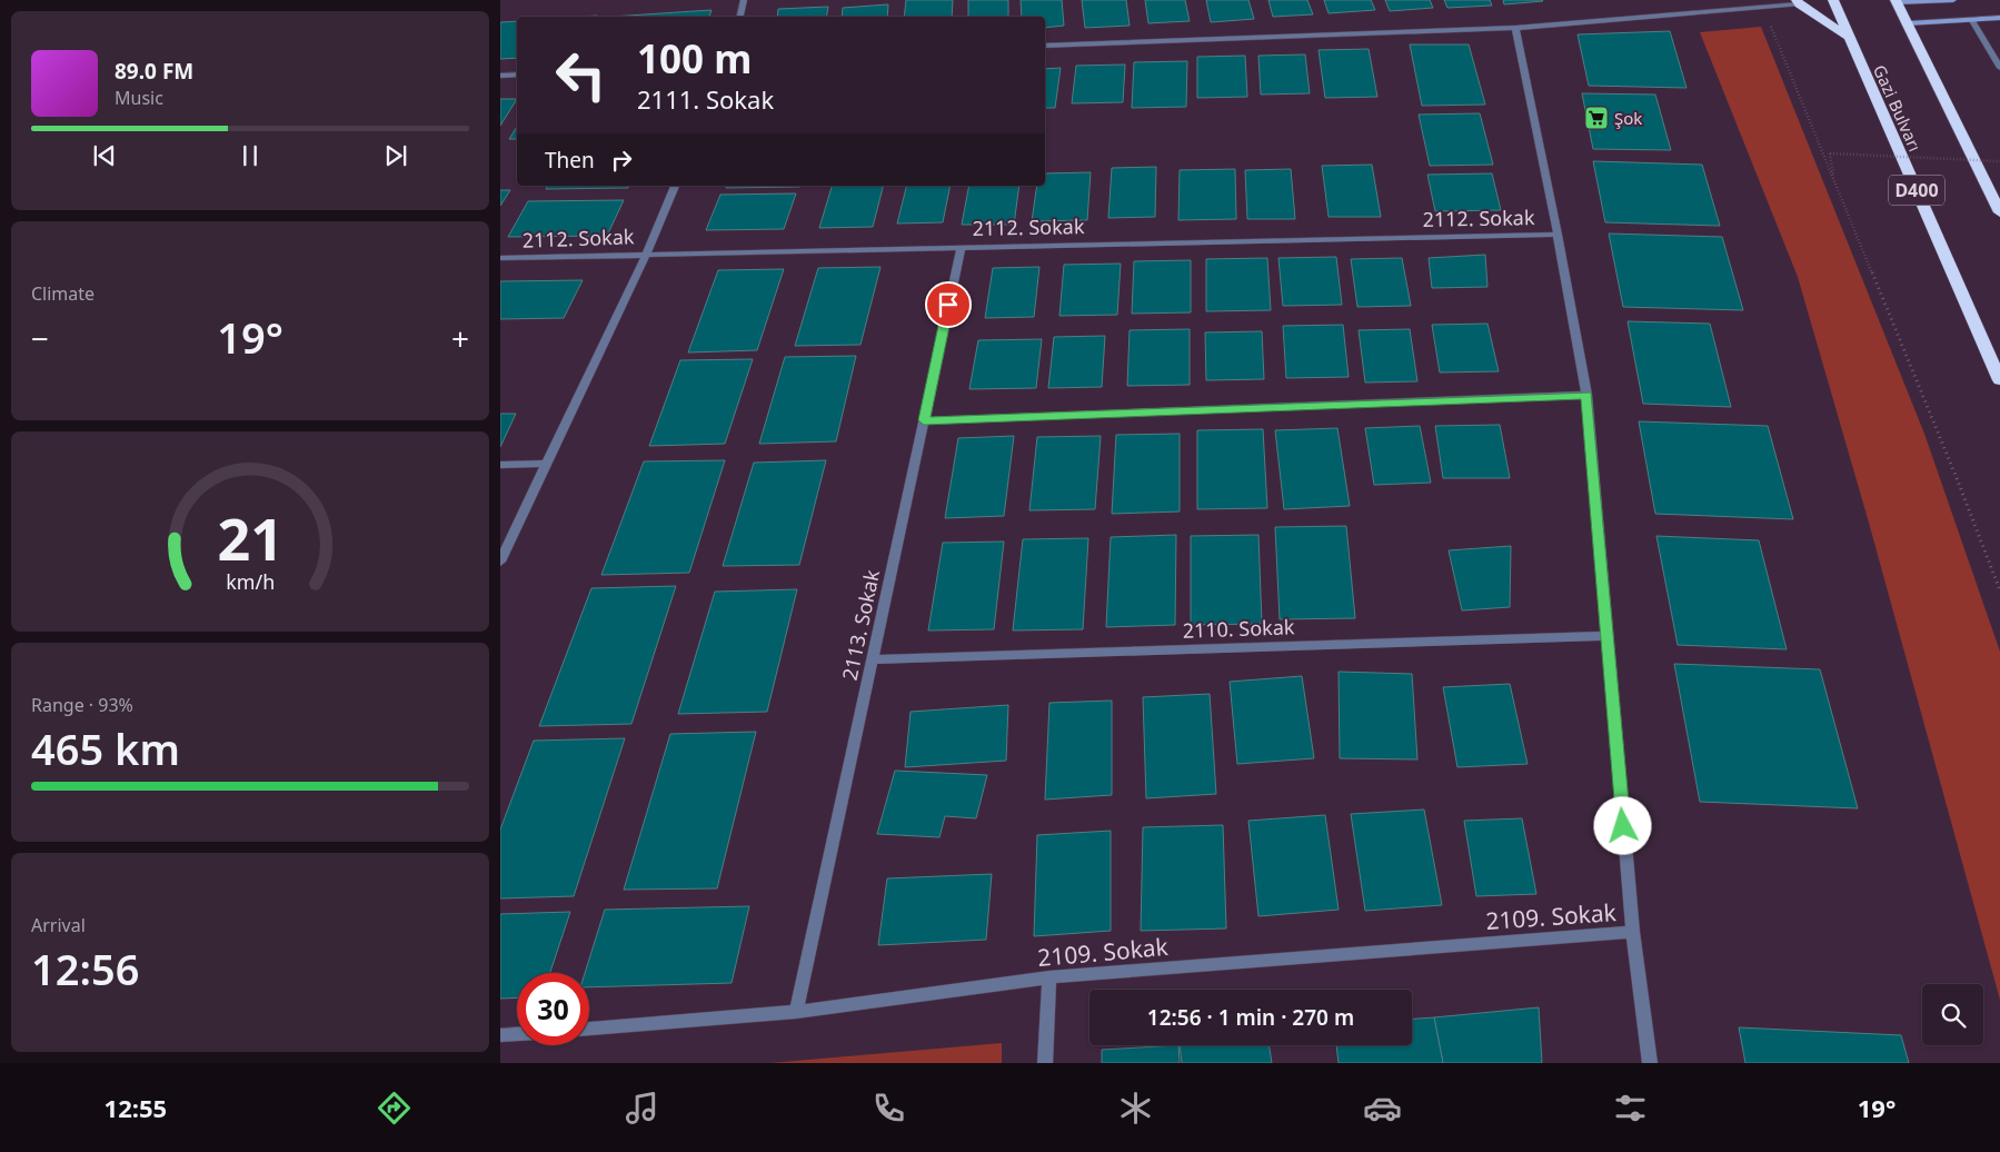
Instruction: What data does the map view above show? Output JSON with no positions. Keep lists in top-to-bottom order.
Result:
{
  "streets": {
    "highway": ["Gazi Bulvarı", "D400"],
    "street": [
      "2112. Sokak",
      "2113. Sokak",
      "2110. Sokak",
      "2109. Sokak"
    ]
  },
  "crossings": [
    ["2112. Sokak", "2113. Sokak"],
    ["2113. Sokak", "2110. Sokak"],
    ["2113. Sokak", "2109. Sokak"]
  ],
  "places": {
    "supermarket": ["Şok"]
  },
  "page": {
    "turn": ["100 m", "2111. Sokak"],
    "song": ["89.0 FM", "Music"],
    "then": "Then",
    "tile": [
      "Climate",
      ["Range · 93%", "465 km"],
      ["Arrival", "12:56"]
    ],
    "heat": ["−", "19°", "+"],
    "limit": "30",
    "trip": "12:56 · 1 min · 270 m",
    "tabs": ["12:55", "19°"],
    "gauge": ["21", "km/h"]
  }
}
